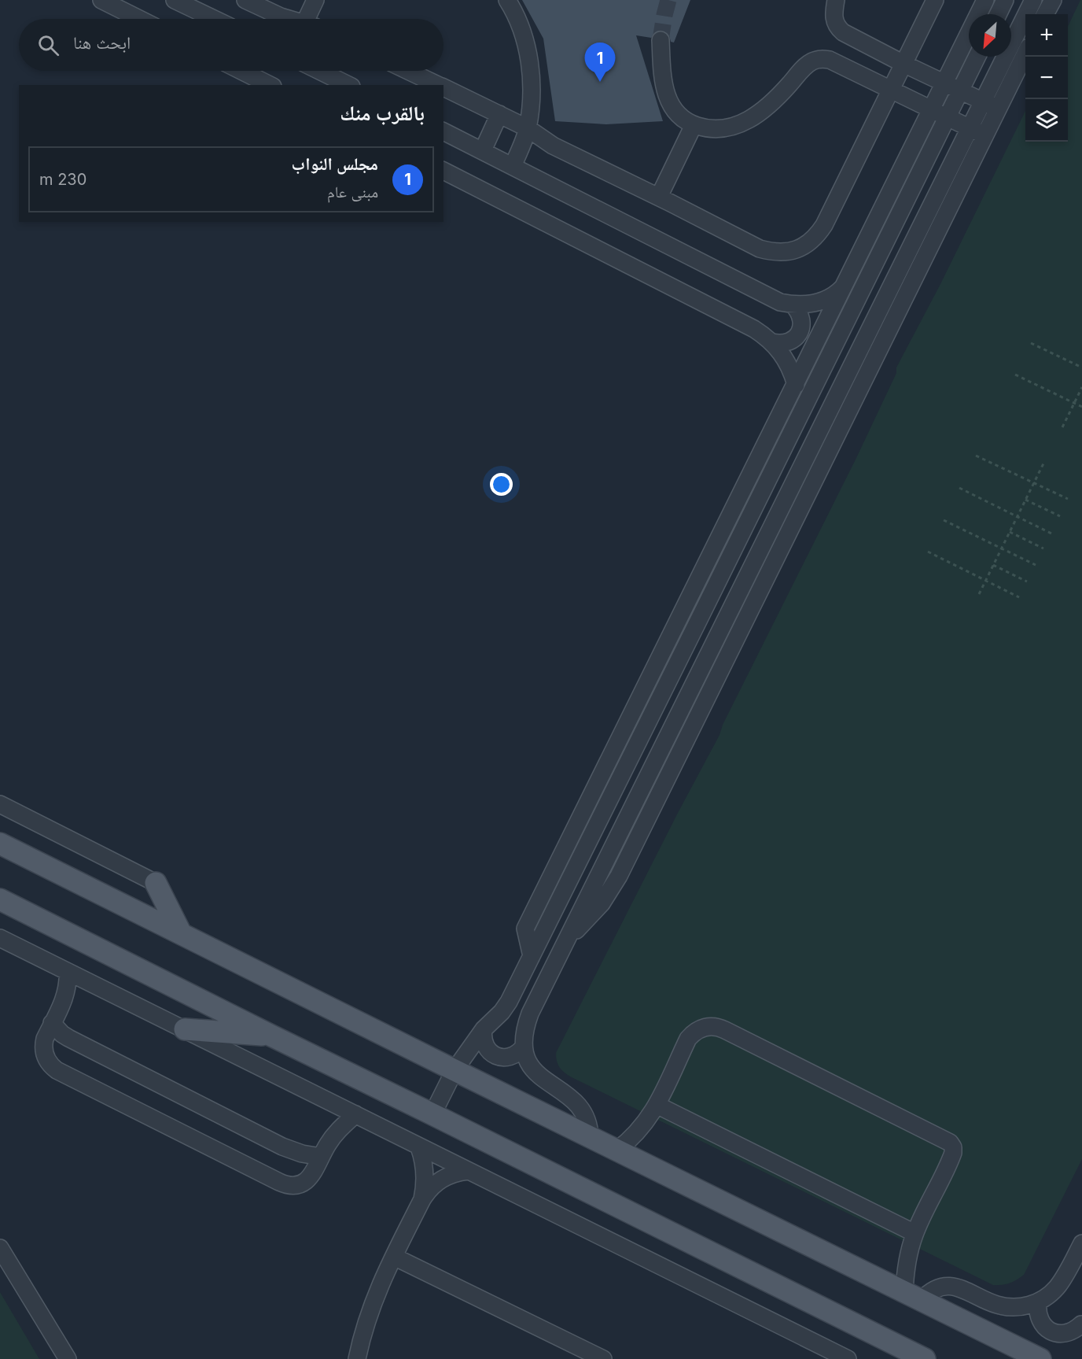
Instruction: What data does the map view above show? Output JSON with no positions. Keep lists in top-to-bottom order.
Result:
{
  "north": "bottom left",
  "page": {
    "map_buttons": ["+", "−"],
    "search": "ابحث هنا",
    "pins": "1",
    "heading": "بالقرب منك",
    "list": [
      {
        "mark": "1",
        "name": "مجلس النواب",
        "note": "مبنى عام",
        "value": "230 m"
      }
    ]
  }
}
